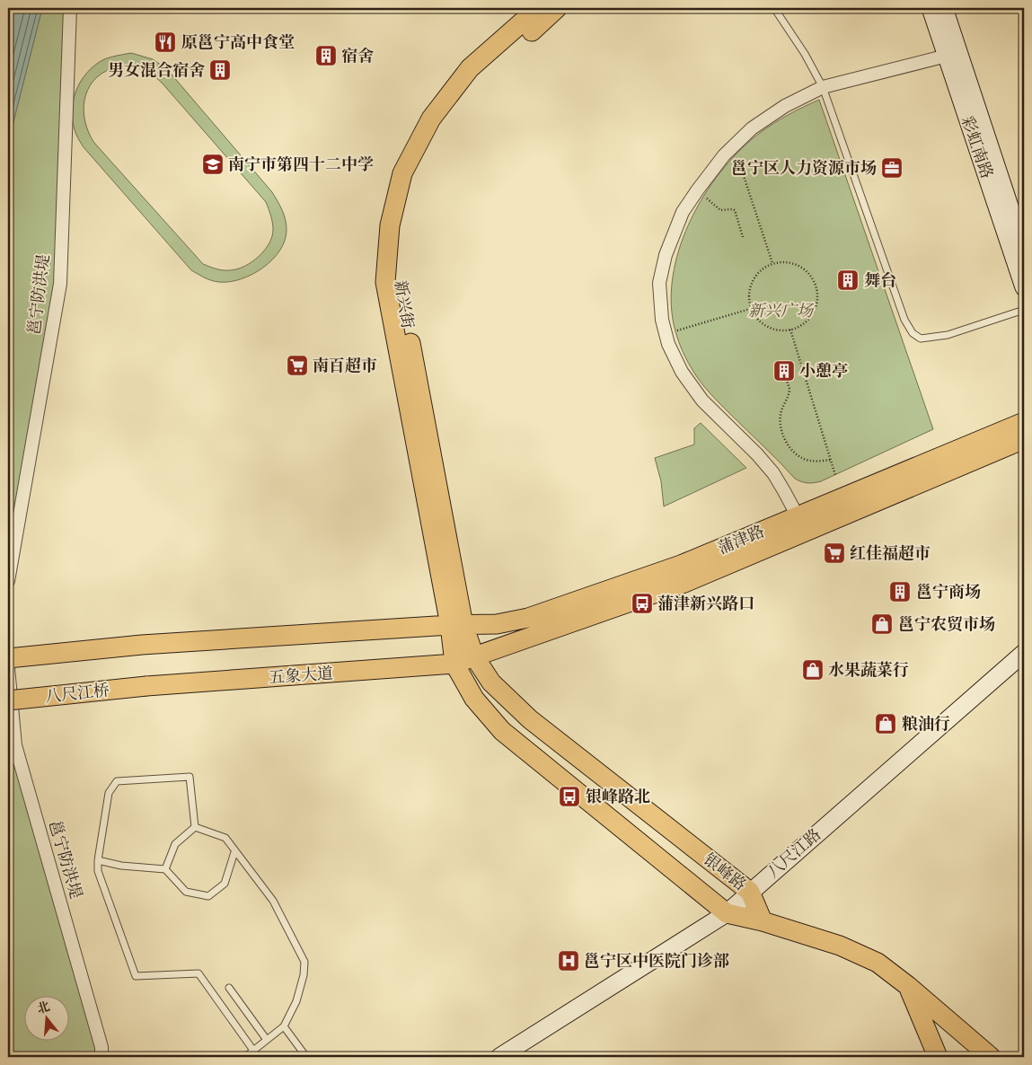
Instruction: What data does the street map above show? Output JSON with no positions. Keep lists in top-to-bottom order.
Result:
{
  "streets": {
    "main road": [
      "新兴街",
      "蒲津路",
      "五象大道",
      "八尺江桥",
      "银峰路"
    ],
    "street": ["彩虹南路", "邕宁防洪堤", "八尺江路"]
  },
  "crossings": [
    ["新兴街", "蒲津路"],
    ["新兴街", "银峰路"],
    ["蒲津路", "五象大道"],
    ["蒲津路", "银峰路"],
    ["五象大道", "八尺江桥"],
    ["五象大道", "银峰路"],
    ["八尺江路", "银峰路"]
  ],
  "parks": ["新兴广场"],
  "places": {
    "restaurant": ["原邕宁高中食堂"],
    "building": [
      "宿舍",
      "男女混合宿舍",
      "舞台",
      "小憩亭",
      "邕宁商场"
    ],
    "school or university": ["南宁市第四十二中学"],
    "office": ["邕宁区人力资源市场"],
    "supermarket": ["南百超市", "红佳福超市"],
    "bus stop": ["蒲津新兴路口", "银峰路北"],
    "shop": ["邕宁农贸市场", "水果蔬菜行", "粮油行"],
    "hospital": ["邕宁区中医院门诊部"]
  },
  "north": "top"
}
